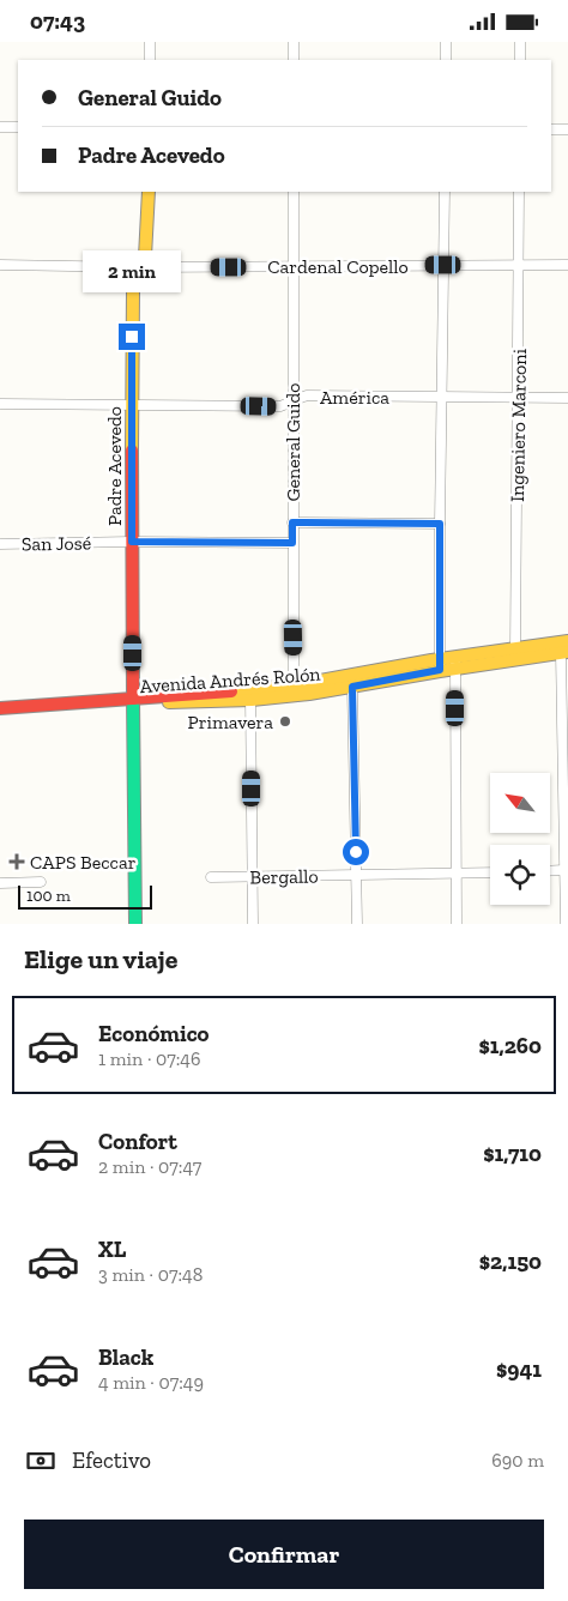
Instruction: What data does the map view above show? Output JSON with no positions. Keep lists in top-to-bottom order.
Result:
{
  "streets": {
    "main road": ["Padre Acevedo", "Avenida Andrés Rolón"],
    "street": [
      "Cardenal Copello",
      "América",
      "Ingeniero Marconi",
      "General Guido",
      "San José",
      "Bergallo"
    ]
  },
  "crossings": [
    ["Cardenal Copello", "Ingeniero Marconi"],
    ["Cardenal Copello", "General Guido"],
    ["Cardenal Copello", "Padre Acevedo"],
    ["América", "Ingeniero Marconi"],
    ["América", "General Guido"],
    ["América", "Padre Acevedo"],
    ["Ingeniero Marconi", "Avenida Andrés Rolón"],
    ["General Guido", "San José"],
    ["General Guido", "Avenida Andrés Rolón"],
    ["Padre Acevedo", "San José"],
    ["Padre Acevedo", "Avenida Andrés Rolón"]
  ],
  "places": {
    "other": ["Primavera"],
    "health": ["CAPS Beccar"]
  },
  "scale_bar": "100 m",
  "north": "top left",
  "page": {
    "status": "07:43",
    "banner": ["General Guido", "Padre Acevedo"],
    "bubble": "2 min",
    "scale": "100 m",
    "heading": "Elige un viaje",
    "list": [
      {
        "name": "Económico",
        "note": "1 min · 07:46",
        "value": "$1,260"
      },
      {
        "name": "Confort",
        "note": "2 min · 07:47",
        "value": "$1,710"
      },
      {
        "name": "XL",
        "note": "3 min · 07:48",
        "value": "$2,150"
      },
      {
        "name": "Black",
        "note": "4 min · 07:49",
        "value": "$941"
      }
    ],
    "pay": ["Efectivo", "690 m"],
    "buttons": "Confirmar"
  }
}
